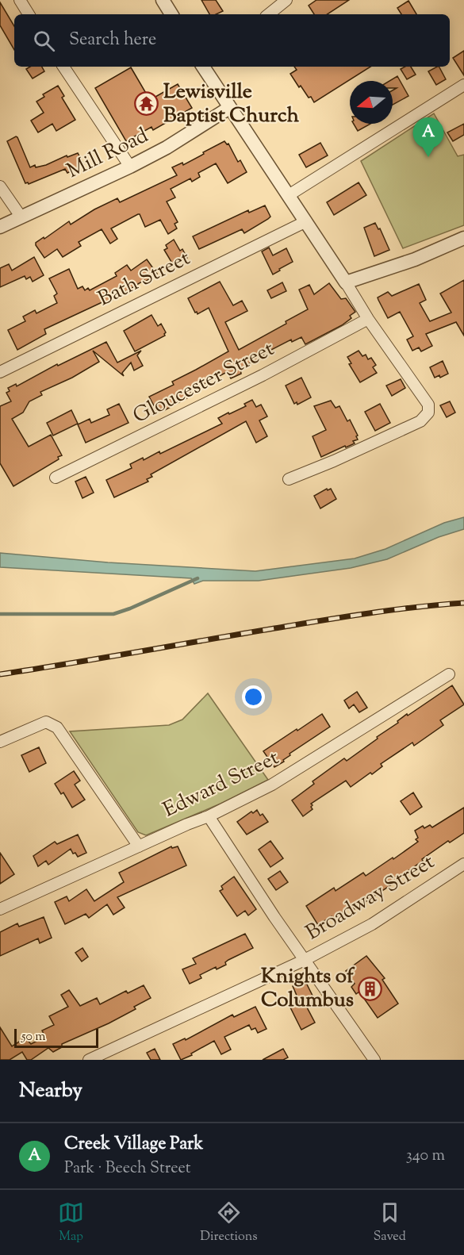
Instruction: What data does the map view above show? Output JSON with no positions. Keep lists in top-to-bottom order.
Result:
{
  "streets": {
    "street": [
      "Mill Road",
      "Bath Street",
      "Gloucester Street",
      "Edward Street",
      "Broadway Street"
    ]
  },
  "places": {
    "temple": ["Lewisville Baptist Church"],
    "building": ["Knights of Columbus"]
  },
  "scale_bar": "50 m",
  "north": "left",
  "page": {
    "search": "Search here",
    "pins": "A",
    "scale": "50 m",
    "heading": "Nearby",
    "list": [
      {
        "mark": "A",
        "name": "Creek Village Park",
        "note": "Park · Beech Street",
        "value": "340 m"
      }
    ],
    "nav": ["Map", "Directions", "Saved"]
  }
}
